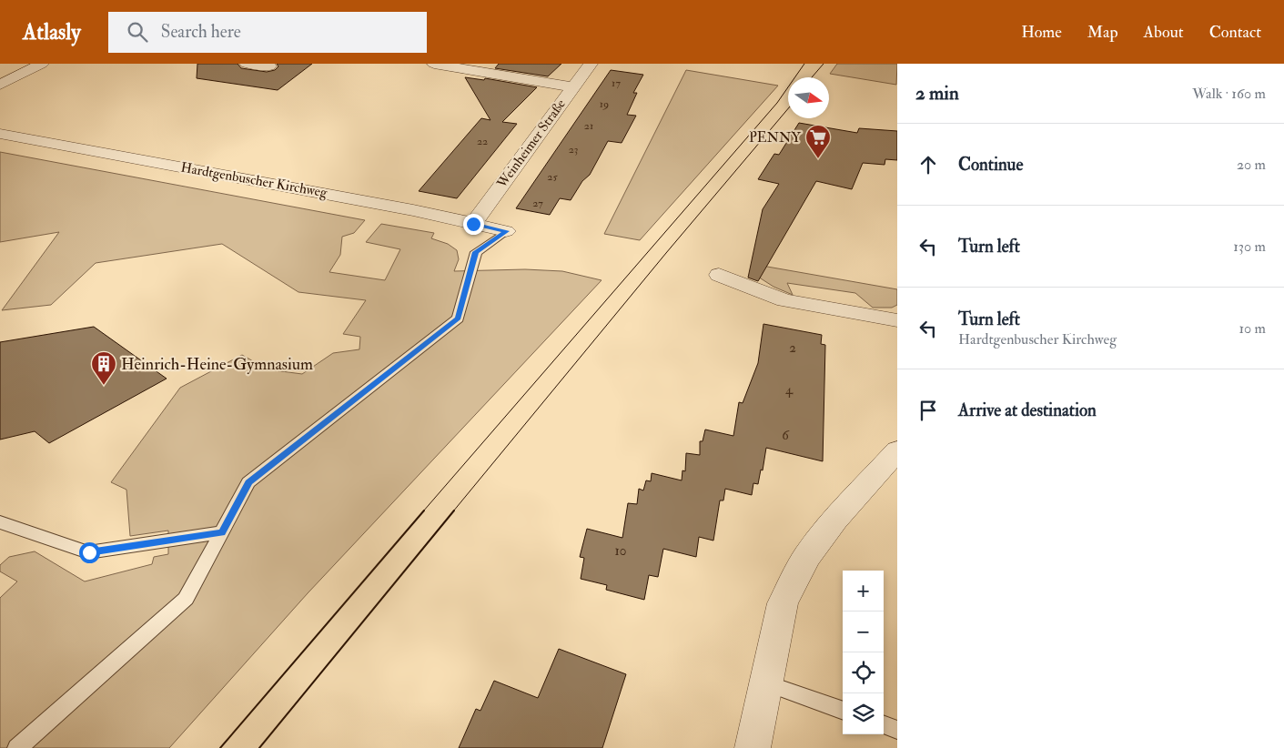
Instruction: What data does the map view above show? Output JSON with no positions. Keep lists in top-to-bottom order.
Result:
{
  "streets": {
    "street": ["Weinheimer Straße", "Hardtgenbuscher Kirchweg"]
  },
  "crossings": [
    ["Weinheimer Straße", "Hardtgenbuscher Kirchweg"]
  ],
  "places": {
    "supermarket": ["PENNY"],
    "building": ["Heinrich-Heine-Gymnasium"]
  },
  "house_numbers": [
    "17",
    "19",
    "21",
    "22",
    "23",
    "25",
    "27",
    "2",
    "4",
    "6",
    "10"
  ],
  "north": "right",
  "page": {
    "header": "Atlasly",
    "search": "Search here",
    "nav": [
      "Home",
      "Map",
      "About",
      "Contact"
    ],
    "heading": ["2 min", "Walk · 160 m"],
    "list": [
      ["Continue", "20 m"],
      ["Turn left", "130 m"],
      ["Turn left", "Hardtgenbuscher Kirchweg", "10 m"],
      "Arrive at destination"
    ],
    "map_buttons": ["+", "−"]
  }
}
